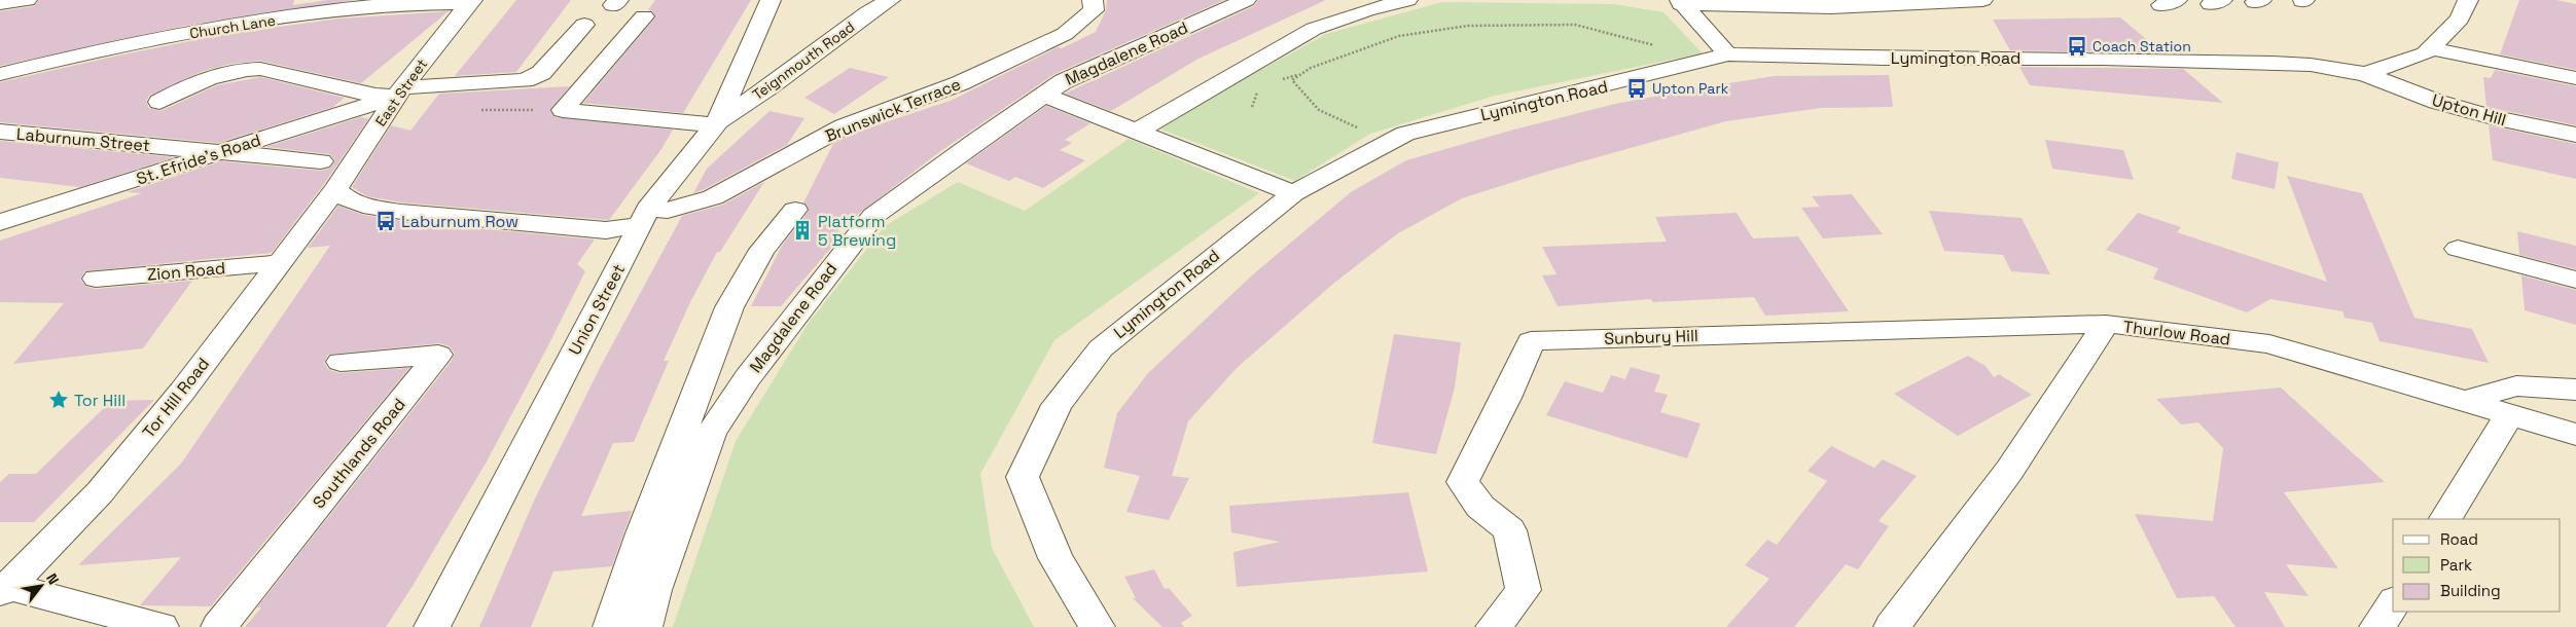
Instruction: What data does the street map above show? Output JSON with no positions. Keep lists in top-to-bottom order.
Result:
{
  "streets": {
    "street": [
      "Church Lane",
      "Magdalene Road",
      "Lymington Road",
      "Teignmouth Road",
      "East Street",
      "Brunswick Terrace",
      "Upton Hill",
      "Laburnum Street",
      "St. Efride's Road",
      "Zion Road",
      "Union Street",
      "Thurlow Road",
      "Sunbury Hill",
      "Tor Hill Road",
      "Southlands Road"
    ]
  },
  "crossings": [
    ["Church Lane", "East Street"],
    ["Lymington Road", "Upton Hill"],
    ["Teignmouth Road", "Union Street"],
    ["East Street", "St. Efride's Road"],
    ["East Street", "Tor Hill Road"],
    ["Brunswick Terrace", "Union Street"],
    ["Laburnum Street", "St. Efride's Road"],
    ["Zion Road", "Tor Hill Road"],
    ["Thurlow Road", "Sunbury Hill"]
  ],
  "places": {
    "bus stop": ["Coach Station", "Upton Park", "Laburnum Row"],
    "building": ["Platform 5 Brewing"],
    "place": ["Tor Hill"]
  },
  "legend": ["Road", "Park", "Building"],
  "north": "top right"
}
